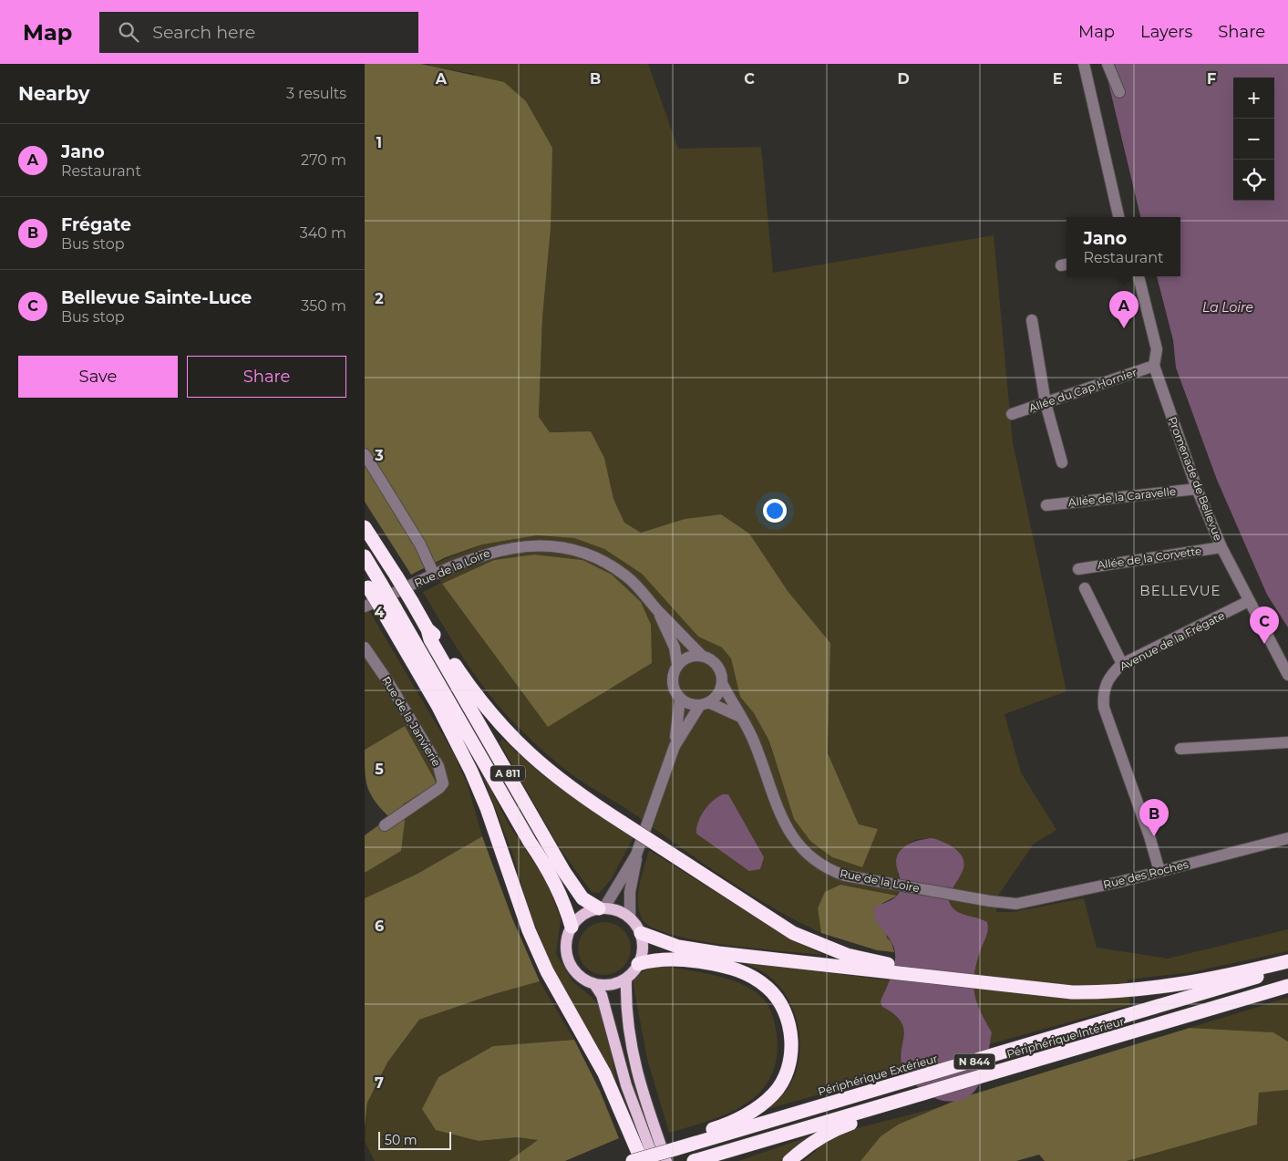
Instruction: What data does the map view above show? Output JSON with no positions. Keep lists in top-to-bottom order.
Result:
{
  "streets": {
    "highway": [
      "A 811",
      "Périphérique Intérieur",
      "N 844",
      "Périphérique Extérieur"
    ],
    "street": [
      "Allée du Cap Hornier",
      "Promenade de Bellevue",
      "Allée de la Caravelle",
      "Allée de la Corvette",
      "Rue de la Loire",
      "Avenue de la Frégate",
      "Rue de la Janvierie",
      "Rue des Roches"
    ]
  },
  "crossings": [
    ["Allée du Cap Hornier", "Promenade de Bellevue"],
    ["Promenade de Bellevue", "Allée de la Caravelle"],
    ["Promenade de Bellevue", "Allée de la Corvette"],
    ["Promenade de Bellevue", "Avenue de la Frégate"],
    ["Rue de la Loire", "Rue des Roches"],
    ["Avenue de la Frégate", "Rue des Roches"]
  ],
  "districts": ["BELLEVUE"],
  "water": ["La Loire"],
  "scale_bar": "50 m",
  "page": {
    "header": "Map",
    "search": "Search here",
    "nav": ["Map", "Layers", "Share"],
    "heading": ["Nearby", "3 results"],
    "map_buttons": ["+", "−"],
    "list": [
      {
        "mark": "A",
        "name": "Jano",
        "note": "Restaurant",
        "value": "270 m"
      },
      {
        "mark": "B",
        "name": "Frégate",
        "note": "Bus stop",
        "value": "340 m"
      },
      {
        "mark": "C",
        "name": "Bellevue Sainte-Luce",
        "note": "Bus stop",
        "value": "350 m"
      }
    ],
    "popup": ["Jano", "Restaurant"],
    "pins": ["A", "C", "B"],
    "buttons": ["Save", "Share"],
    "scale": "50 m"
  },
  "grid": {
    "columns": [
      "A",
      "B",
      "C",
      "D",
      "E",
      "F"
    ],
    "rows": [
      "1",
      "2",
      "3",
      "4",
      "5",
      "6",
      "7"
    ]
  }
}
